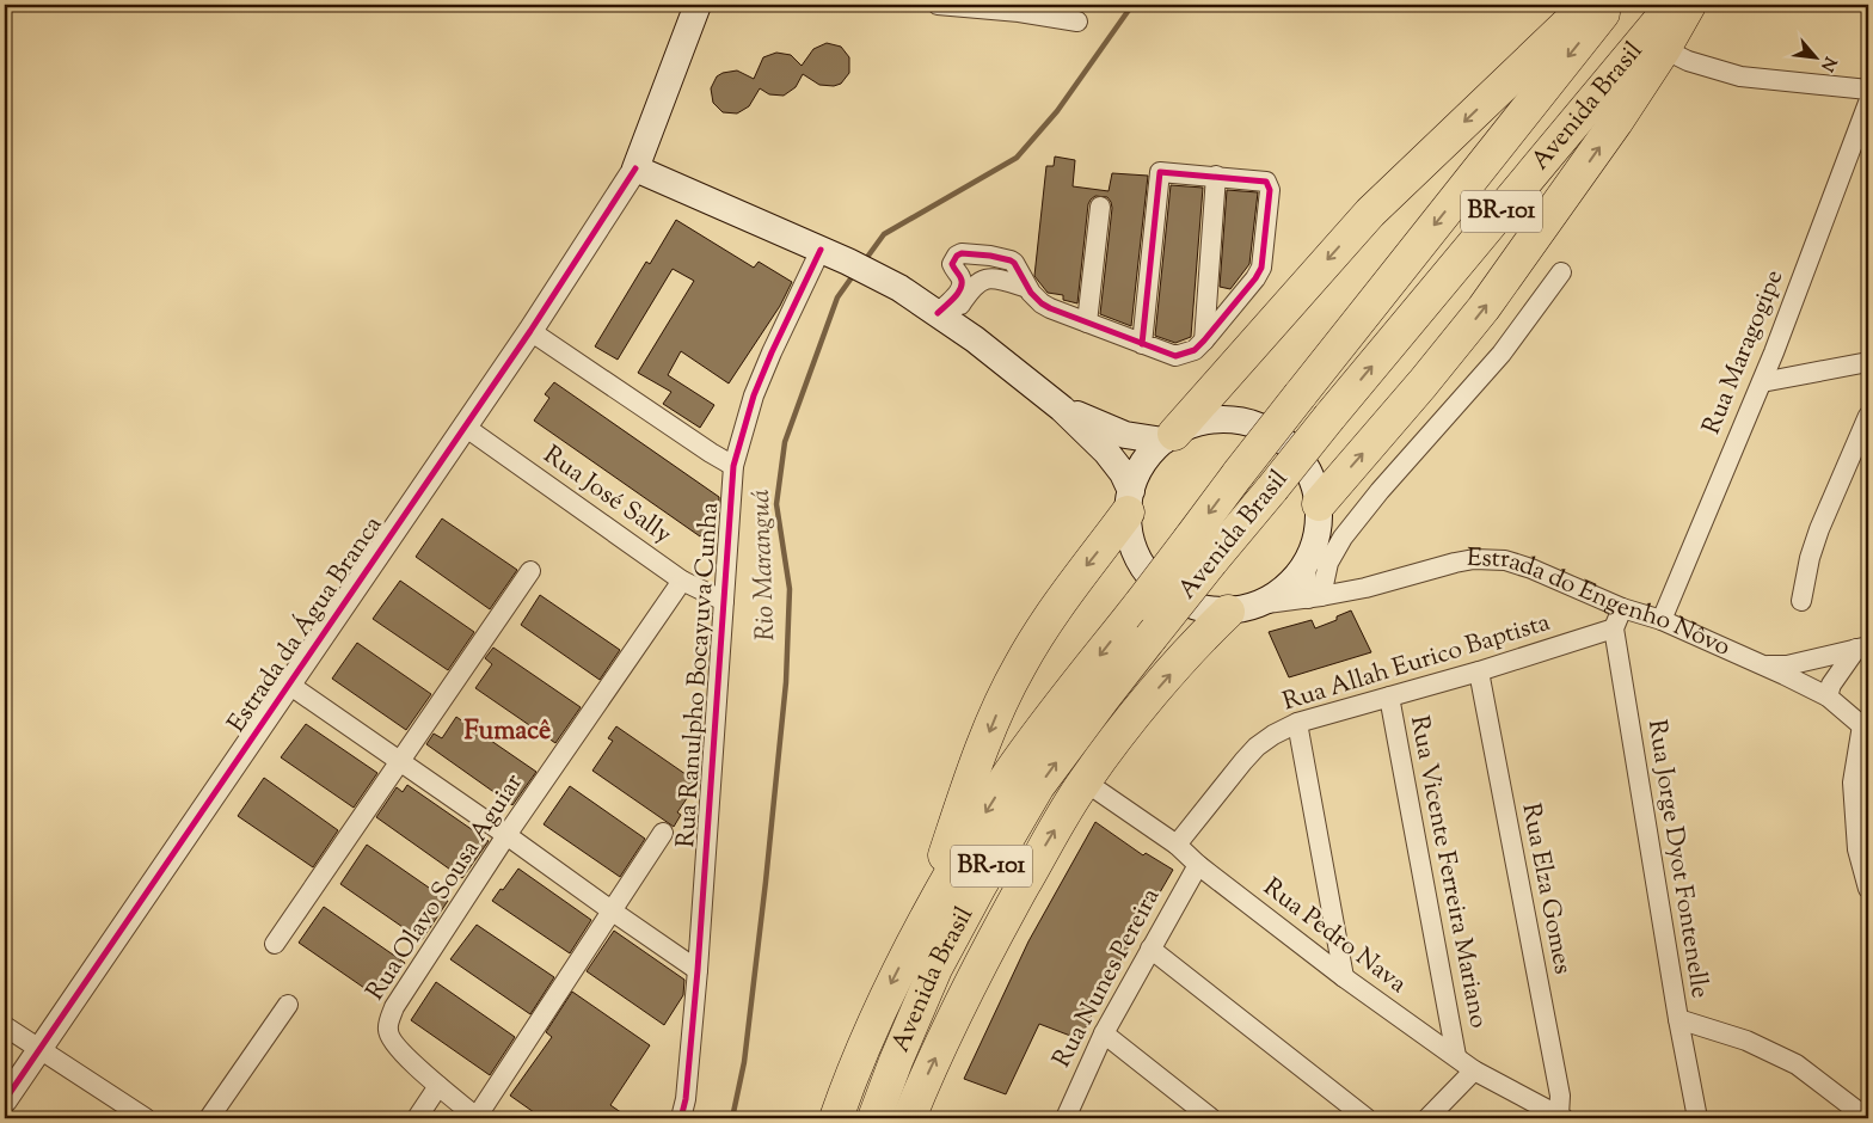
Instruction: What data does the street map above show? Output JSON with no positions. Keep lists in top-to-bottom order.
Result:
{
  "streets": {
    "highway": ["Avenida Brasil", "BR-101"],
    "main road": ["Estrada da Água Branca"],
    "street": [
      "Rua Maragogipe",
      "Rua José Sally",
      "Estrada do Engenho Nôvo",
      "Rua Allah Eurico Baptista",
      "Rua Ranulpho Bocayuva Cunha",
      "Rua Jorge Dyot Fontenelle",
      "Rua Vicente Ferreira Mariano",
      "Rua Olavo Sousa Aguiar",
      "Rua Elza Gomes",
      "Rua Pedro Nava",
      "Rua Nunes Pereira"
    ]
  },
  "crossings": [
    ["Rua Maragogipe", "Estrada do Engenho Nôvo"],
    ["Rua José Sally", "Estrada da Água Branca"],
    ["Rua José Sally", "Rua Ranulpho Bocayuva Cunha"],
    ["Rua José Sally", "Rua Olavo Sousa Aguiar"],
    ["Rua Allah Eurico Baptista", "Rua Jorge Dyot Fontenelle"],
    ["Rua Allah Eurico Baptista", "Rua Vicente Ferreira Mariano"],
    ["Rua Allah Eurico Baptista", "Rua Elza Gomes"],
    ["Rua Allah Eurico Baptista", "Rua Pedro Nava"],
    ["Rua Vicente Ferreira Mariano", "Rua Pedro Nava"],
    ["Rua Elza Gomes", "Rua Pedro Nava"],
    ["Rua Pedro Nava", "Rua Nunes Pereira"]
  ],
  "districts": ["Fumacê"],
  "water": ["Rio Maranguá"],
  "north": "bottom right"
}
